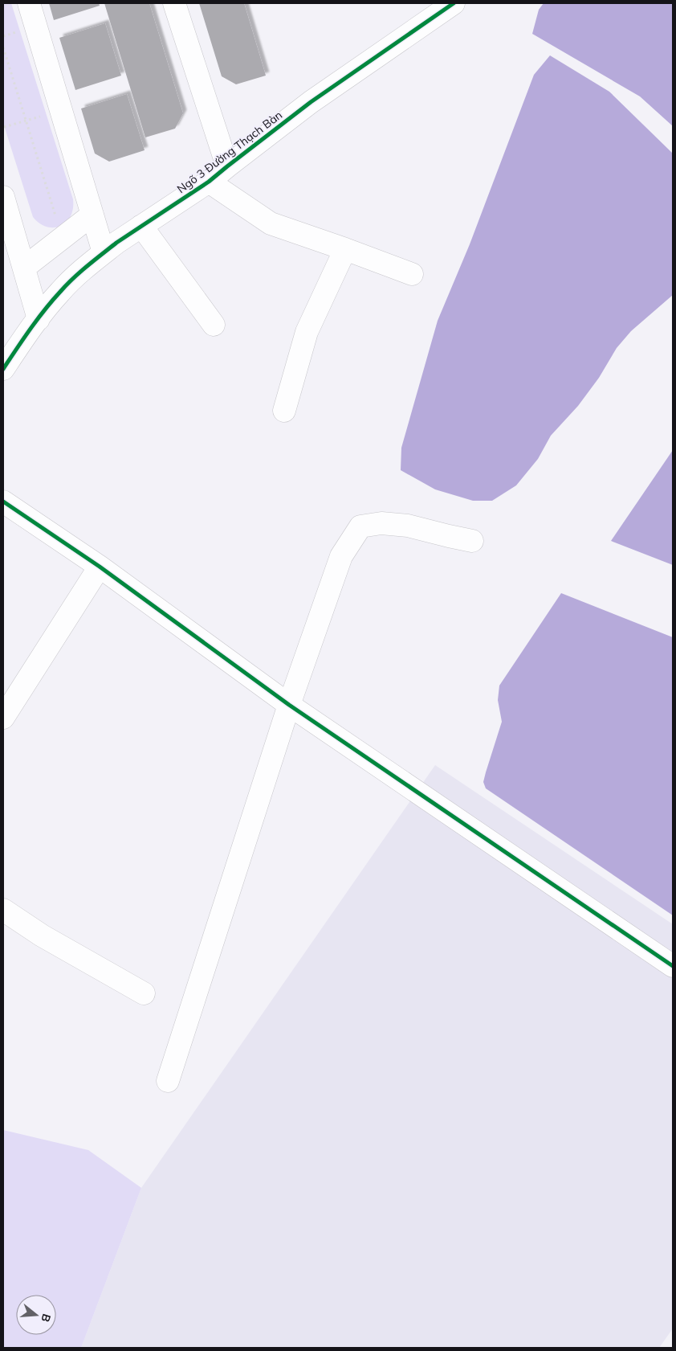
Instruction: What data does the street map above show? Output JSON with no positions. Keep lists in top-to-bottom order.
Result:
{
  "streets": {
    "street": ["Ngõ 3 Đường Thạch Bàn"]
  },
  "north": "right"
}
